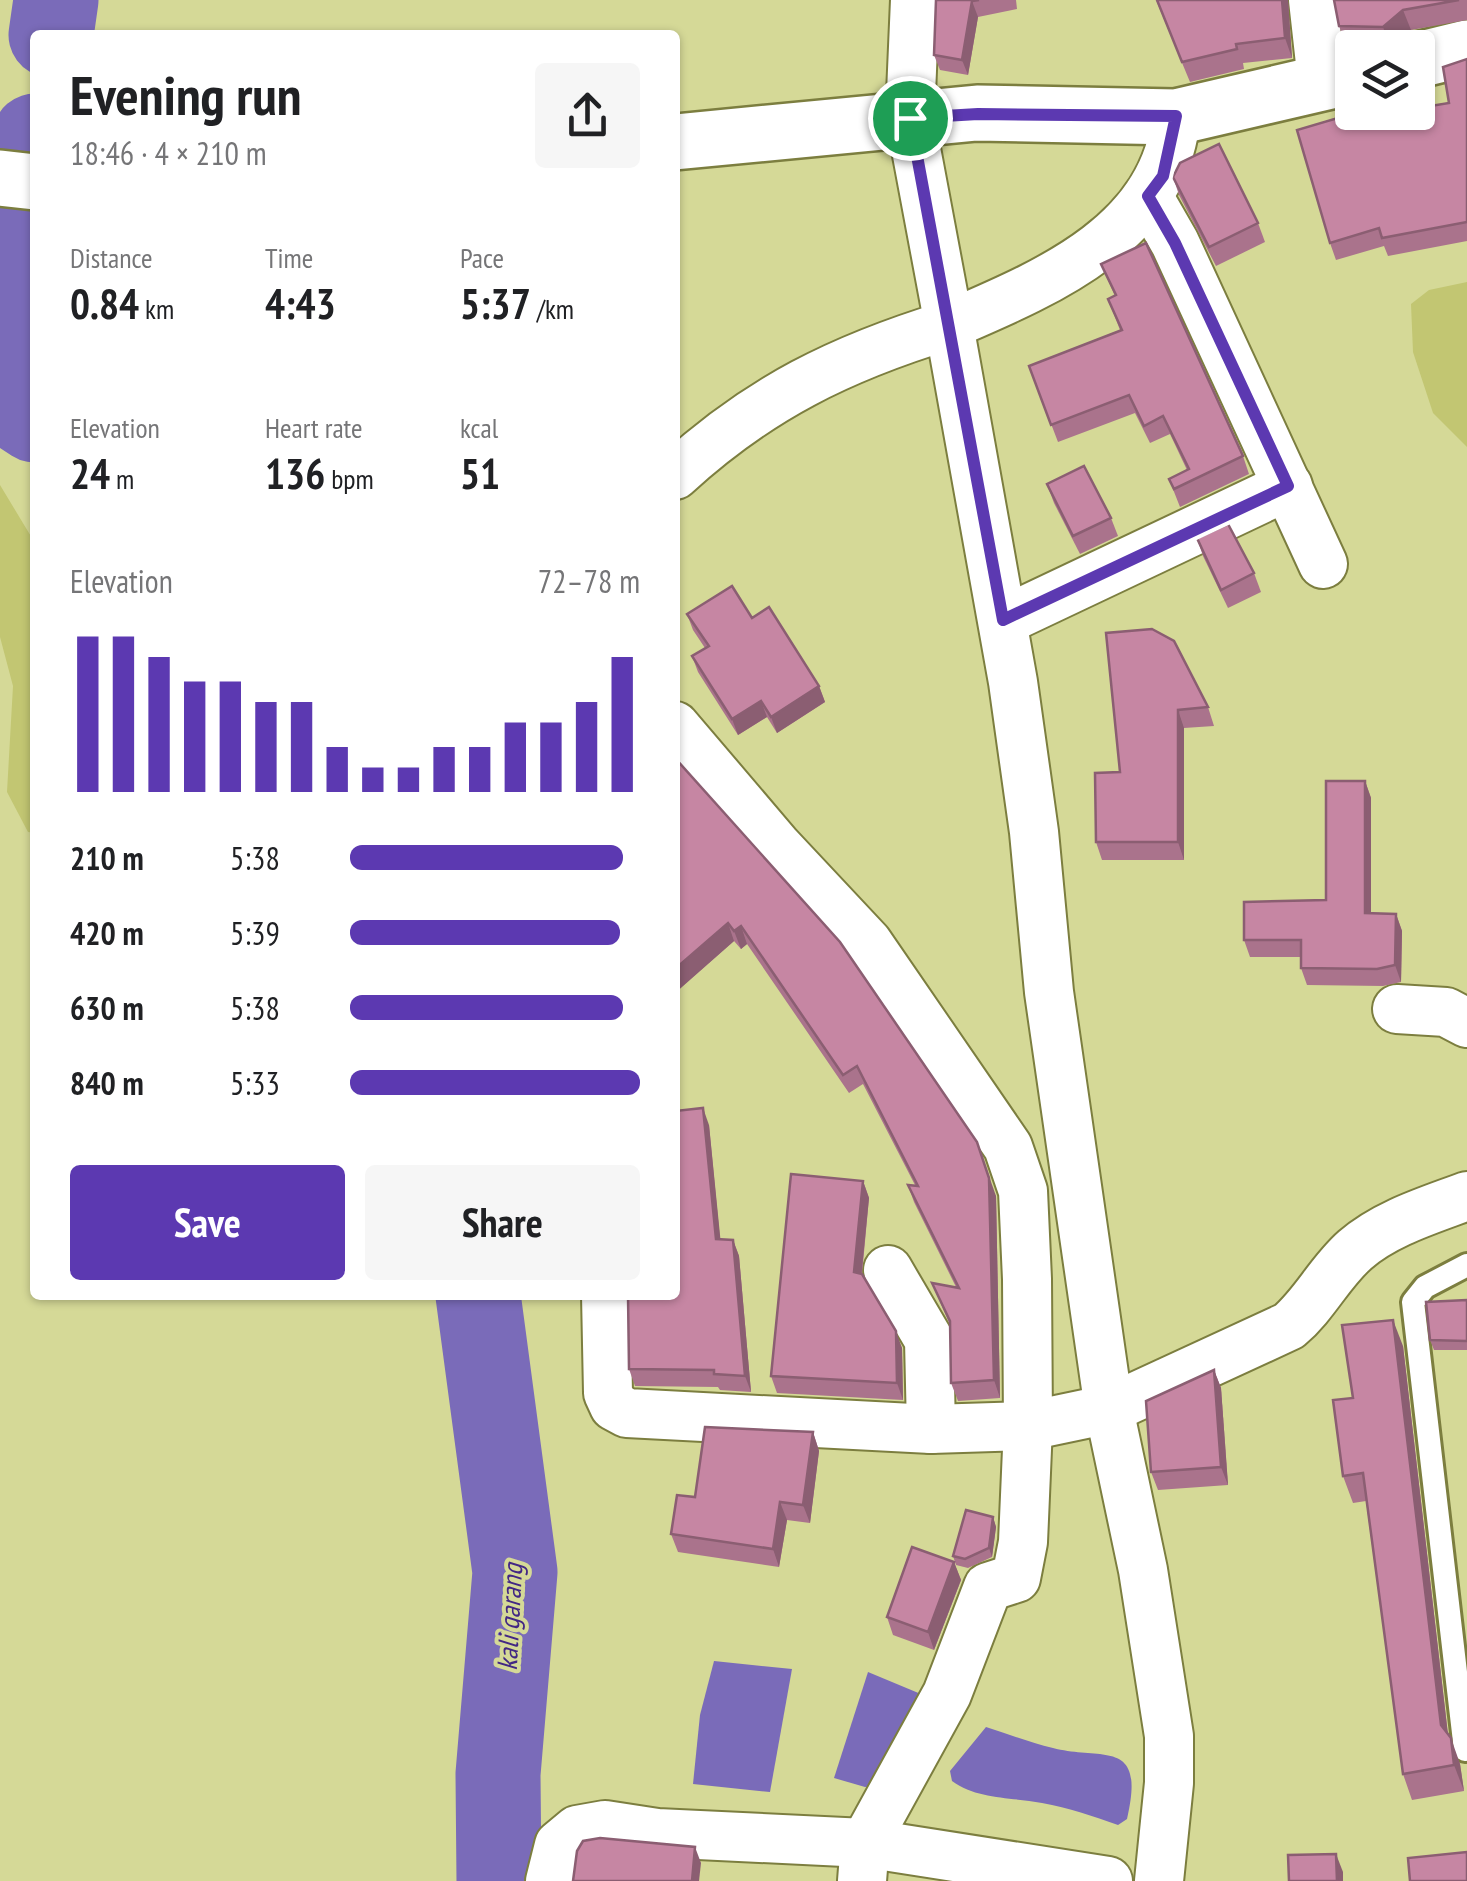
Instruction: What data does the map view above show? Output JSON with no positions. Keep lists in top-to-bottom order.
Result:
{
  "water": ["kali garang"],
  "page": {
    "heading": ["Evening run", "18:46 · 4 × 210 m"],
    "stats": [
      ["Distance", "0.84 km"],
      ["Time", "4:43"],
      ["Pace", "5:37 /km"],
      ["Elevation", "24 m"],
      ["Heart rate", "136 bpm"],
      ["kcal", "51"]
    ],
    "chart": ["Elevation", "72–78 m"],
    "list": [
      {
        "name": "210 m",
        "note": "5:38"
      },
      {
        "name": "420 m",
        "note": "5:39"
      },
      {
        "name": "630 m",
        "note": "5:38"
      },
      {
        "name": "840 m",
        "note": "5:33"
      }
    ],
    "buttons": ["Save", "Share"]
  }
}
